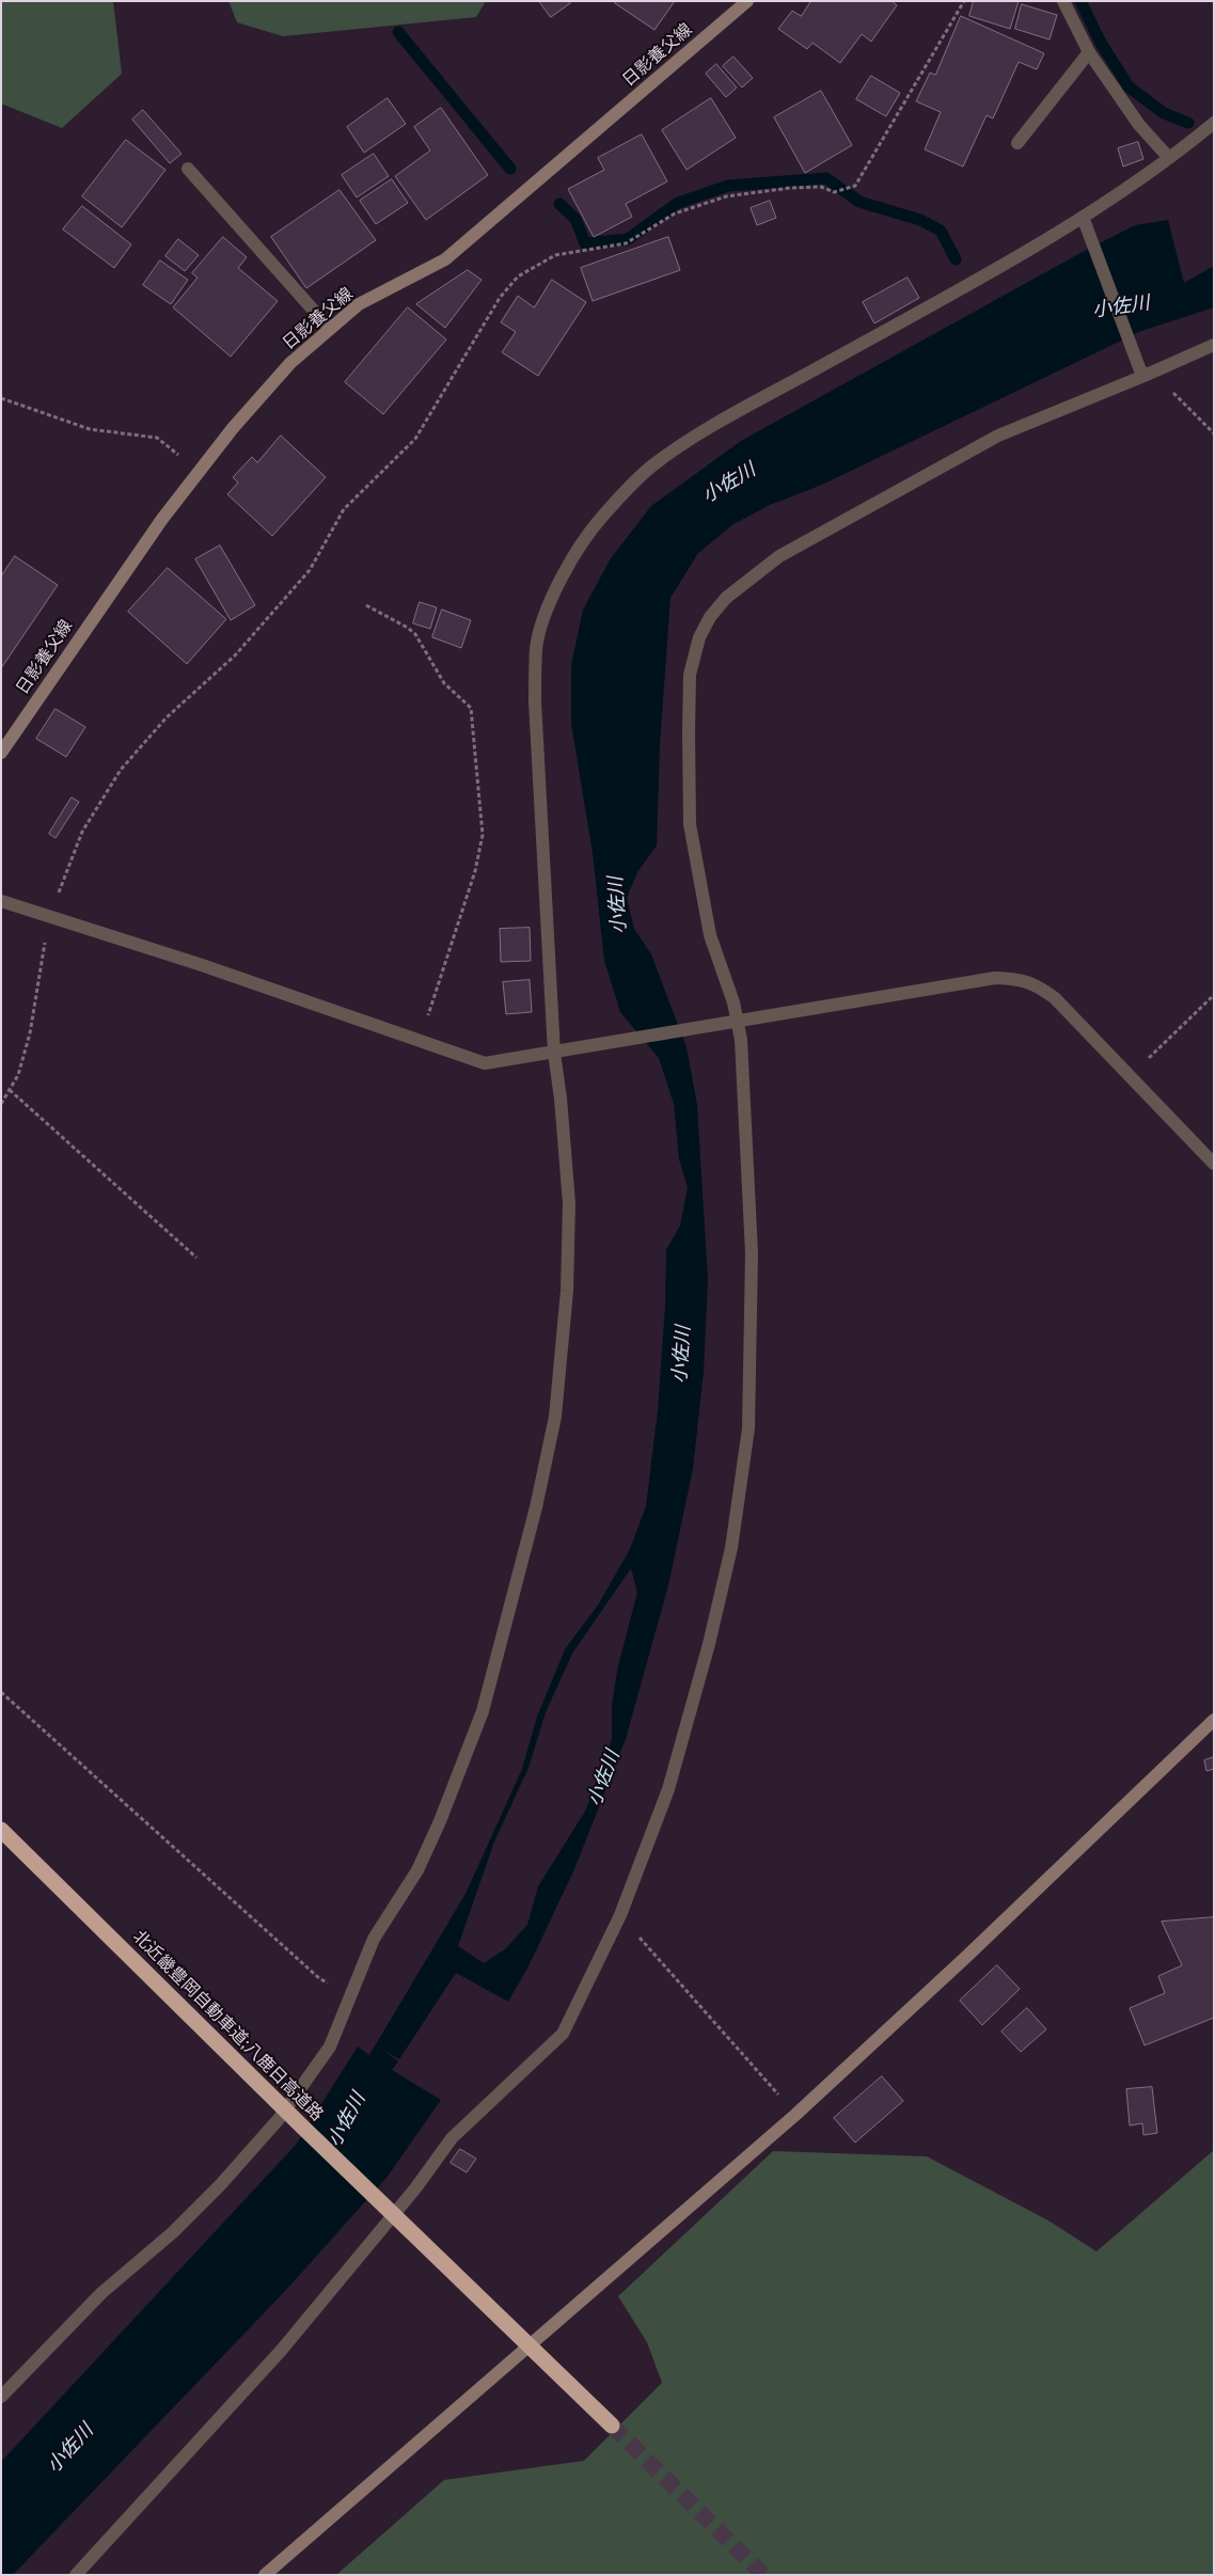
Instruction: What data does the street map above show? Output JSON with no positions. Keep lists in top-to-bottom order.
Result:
{
  "streets": {
    "highway": ["北近畿豊岡自動車道;八鹿日高道路"],
    "street": ["日影養父線"]
  },
  "water": ["小佐川"]
}
